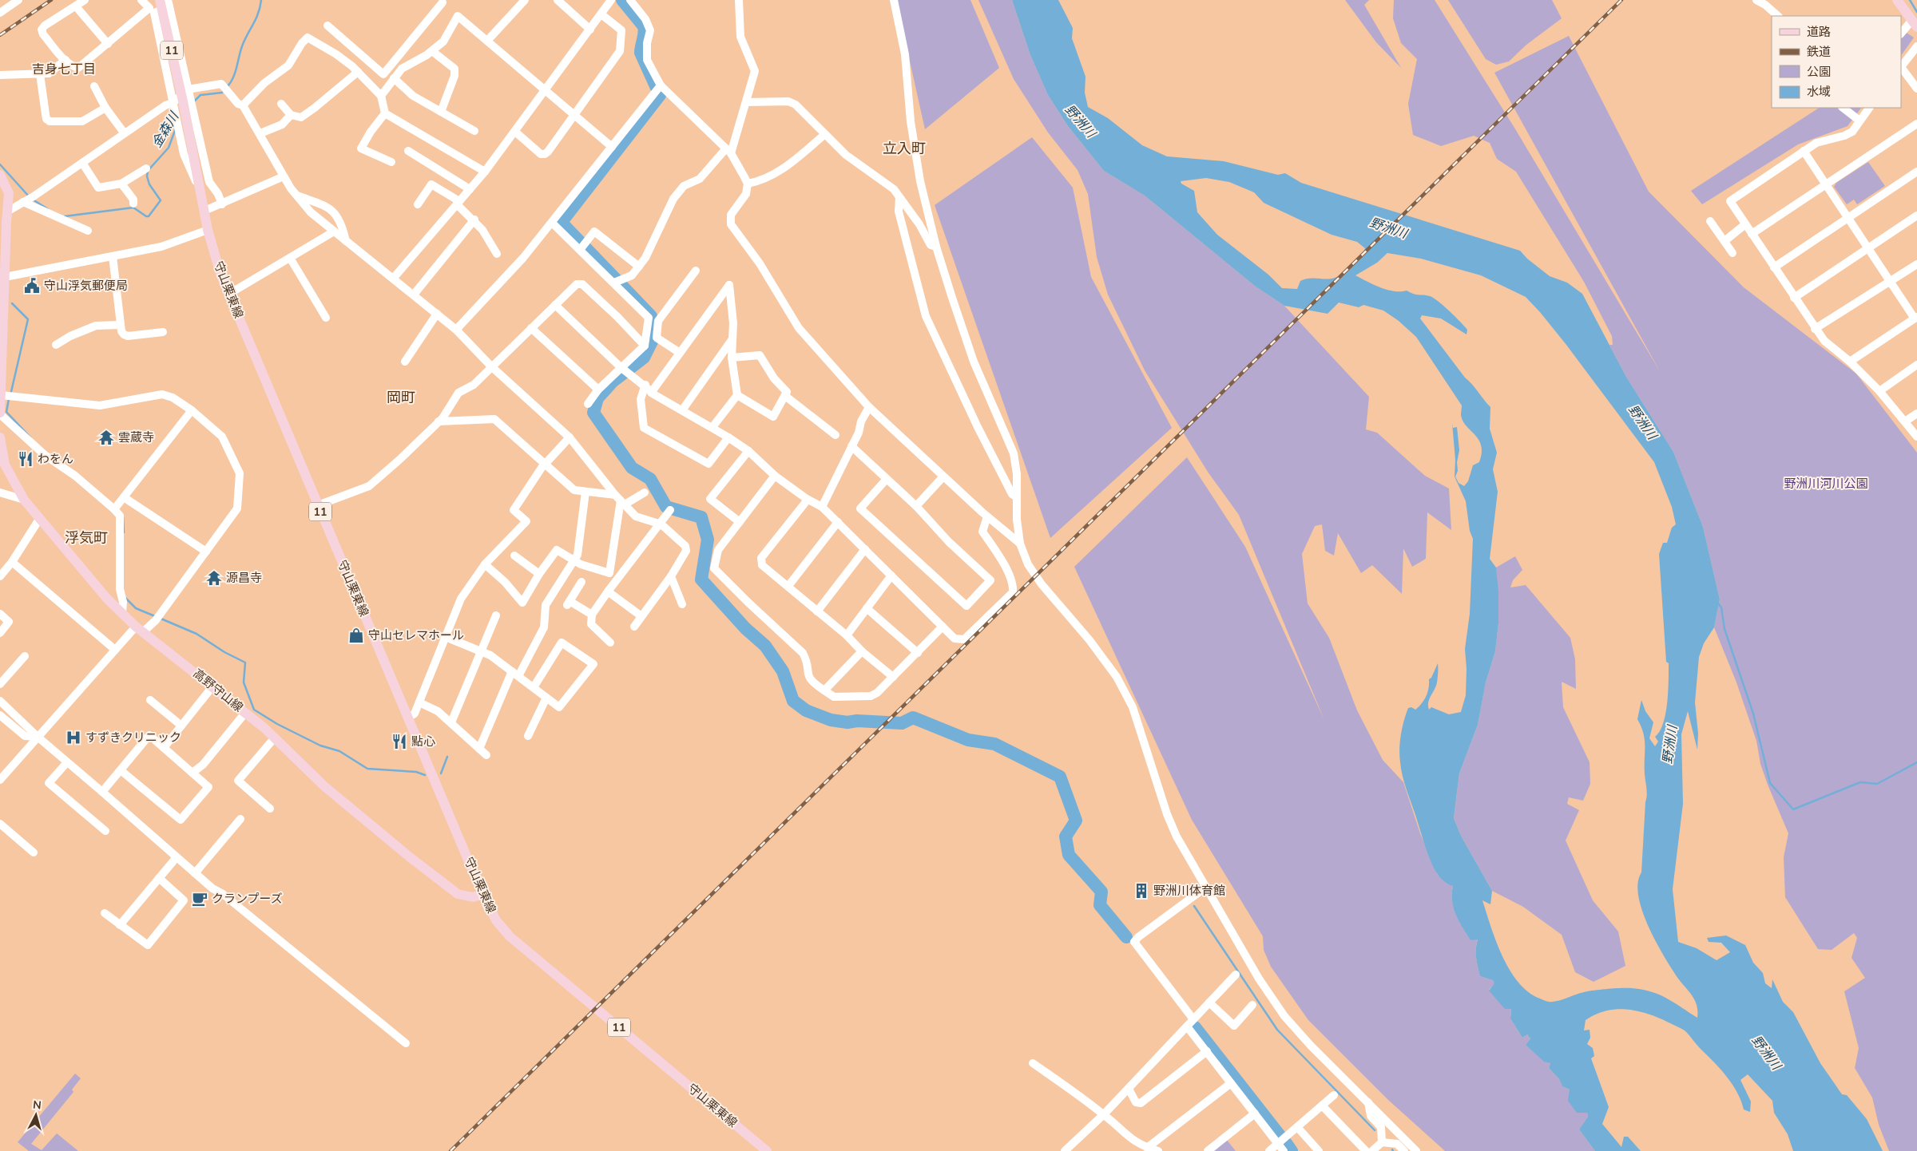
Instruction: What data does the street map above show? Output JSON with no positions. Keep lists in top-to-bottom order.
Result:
{
  "streets": {
    "main road": ["11", "守山栗東線", "高野守山線"]
  },
  "crossings": [
    ["守山栗東線", "高野守山線"]
  ],
  "districts": [
    "吉身七丁目",
    "立入町",
    "岡町",
    "浮気町"
  ],
  "water": ["野洲川", "金森川"],
  "parks": ["野洲川河川公園"],
  "places": {
    "public building": ["守山浮気郵便局"],
    "temple": ["雲蔵寺", "源昌寺"],
    "restaurant": ["わをん", "點心"],
    "shop": ["守山セレマホール"],
    "hospital": ["すずきクリニック"],
    "building": ["野洲川体育館"],
    "cafe": ["クランプーズ"]
  },
  "legend": [
    "道路",
    "鉄道",
    "公園",
    "水域"
  ],
  "north": "top"
}
